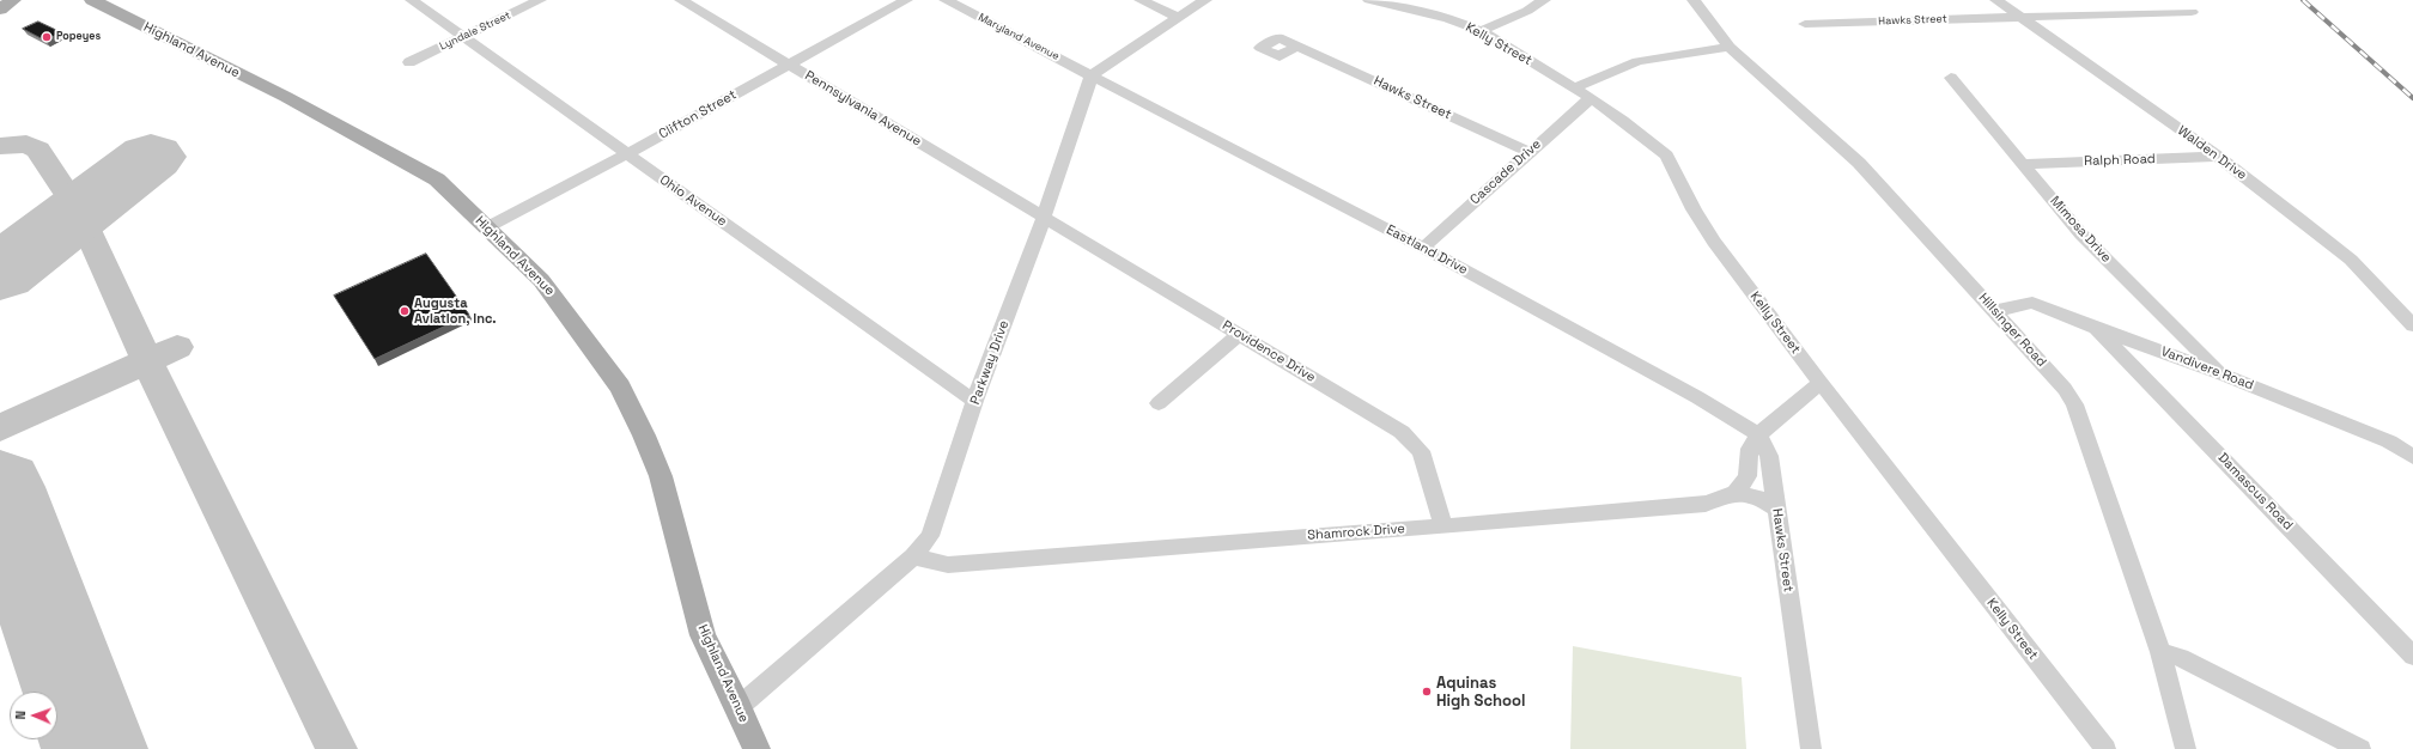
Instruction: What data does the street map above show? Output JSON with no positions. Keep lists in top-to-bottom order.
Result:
{
  "streets": {
    "main road": ["Highland Avenue"],
    "street": [
      "Hawks Street",
      "Lyndale Street",
      "Maryland Avenue",
      "Kelly Street",
      "Pennsylvania Avenue",
      "Clifton Street",
      "Walden Drive",
      "Ralph Road",
      "Cascade Drive",
      "Ohio Avenue",
      "Mimosa Drive",
      "Eastland Drive",
      "Hillsinger Road",
      "Providence Drive",
      "Parkway Drive",
      "Vandivere Road",
      "Damascus Road",
      "Shamrock Drive"
    ]
  },
  "crossings": [
    ["Hawks Street", "Walden Drive"],
    ["Hawks Street", "Cascade Drive"],
    ["Hawks Street", "Eastland Drive"],
    ["Lyndale Street", "Ohio Avenue"],
    ["Maryland Avenue", "Eastland Drive"],
    ["Maryland Avenue", "Parkway Drive"],
    ["Kelly Street", "Cascade Drive"],
    ["Highland Avenue", "Clifton Street"],
    ["Highland Avenue", "Parkway Drive"],
    ["Pennsylvania Avenue", "Clifton Street"],
    ["Pennsylvania Avenue", "Providence Drive"],
    ["Pennsylvania Avenue", "Parkway Drive"],
    ["Clifton Street", "Ohio Avenue"],
    ["Walden Drive", "Ralph Road"],
    ["Ralph Road", "Mimosa Drive"],
    ["Cascade Drive", "Eastland Drive"],
    ["Ohio Avenue", "Parkway Drive"],
    ["Mimosa Drive", "Vandivere Road"],
    ["Eastland Drive", "Parkway Drive"],
    ["Hillsinger Road", "Vandivere Road"],
    ["Providence Drive", "Parkway Drive"],
    ["Providence Drive", "Shamrock Drive"],
    ["Parkway Drive", "Shamrock Drive"],
    ["Vandivere Road", "Damascus Road"]
  ],
  "places": ["Popeyes", "Augusta Aviation, Inc.", "Aquinas High School"],
  "north": "left"
}
